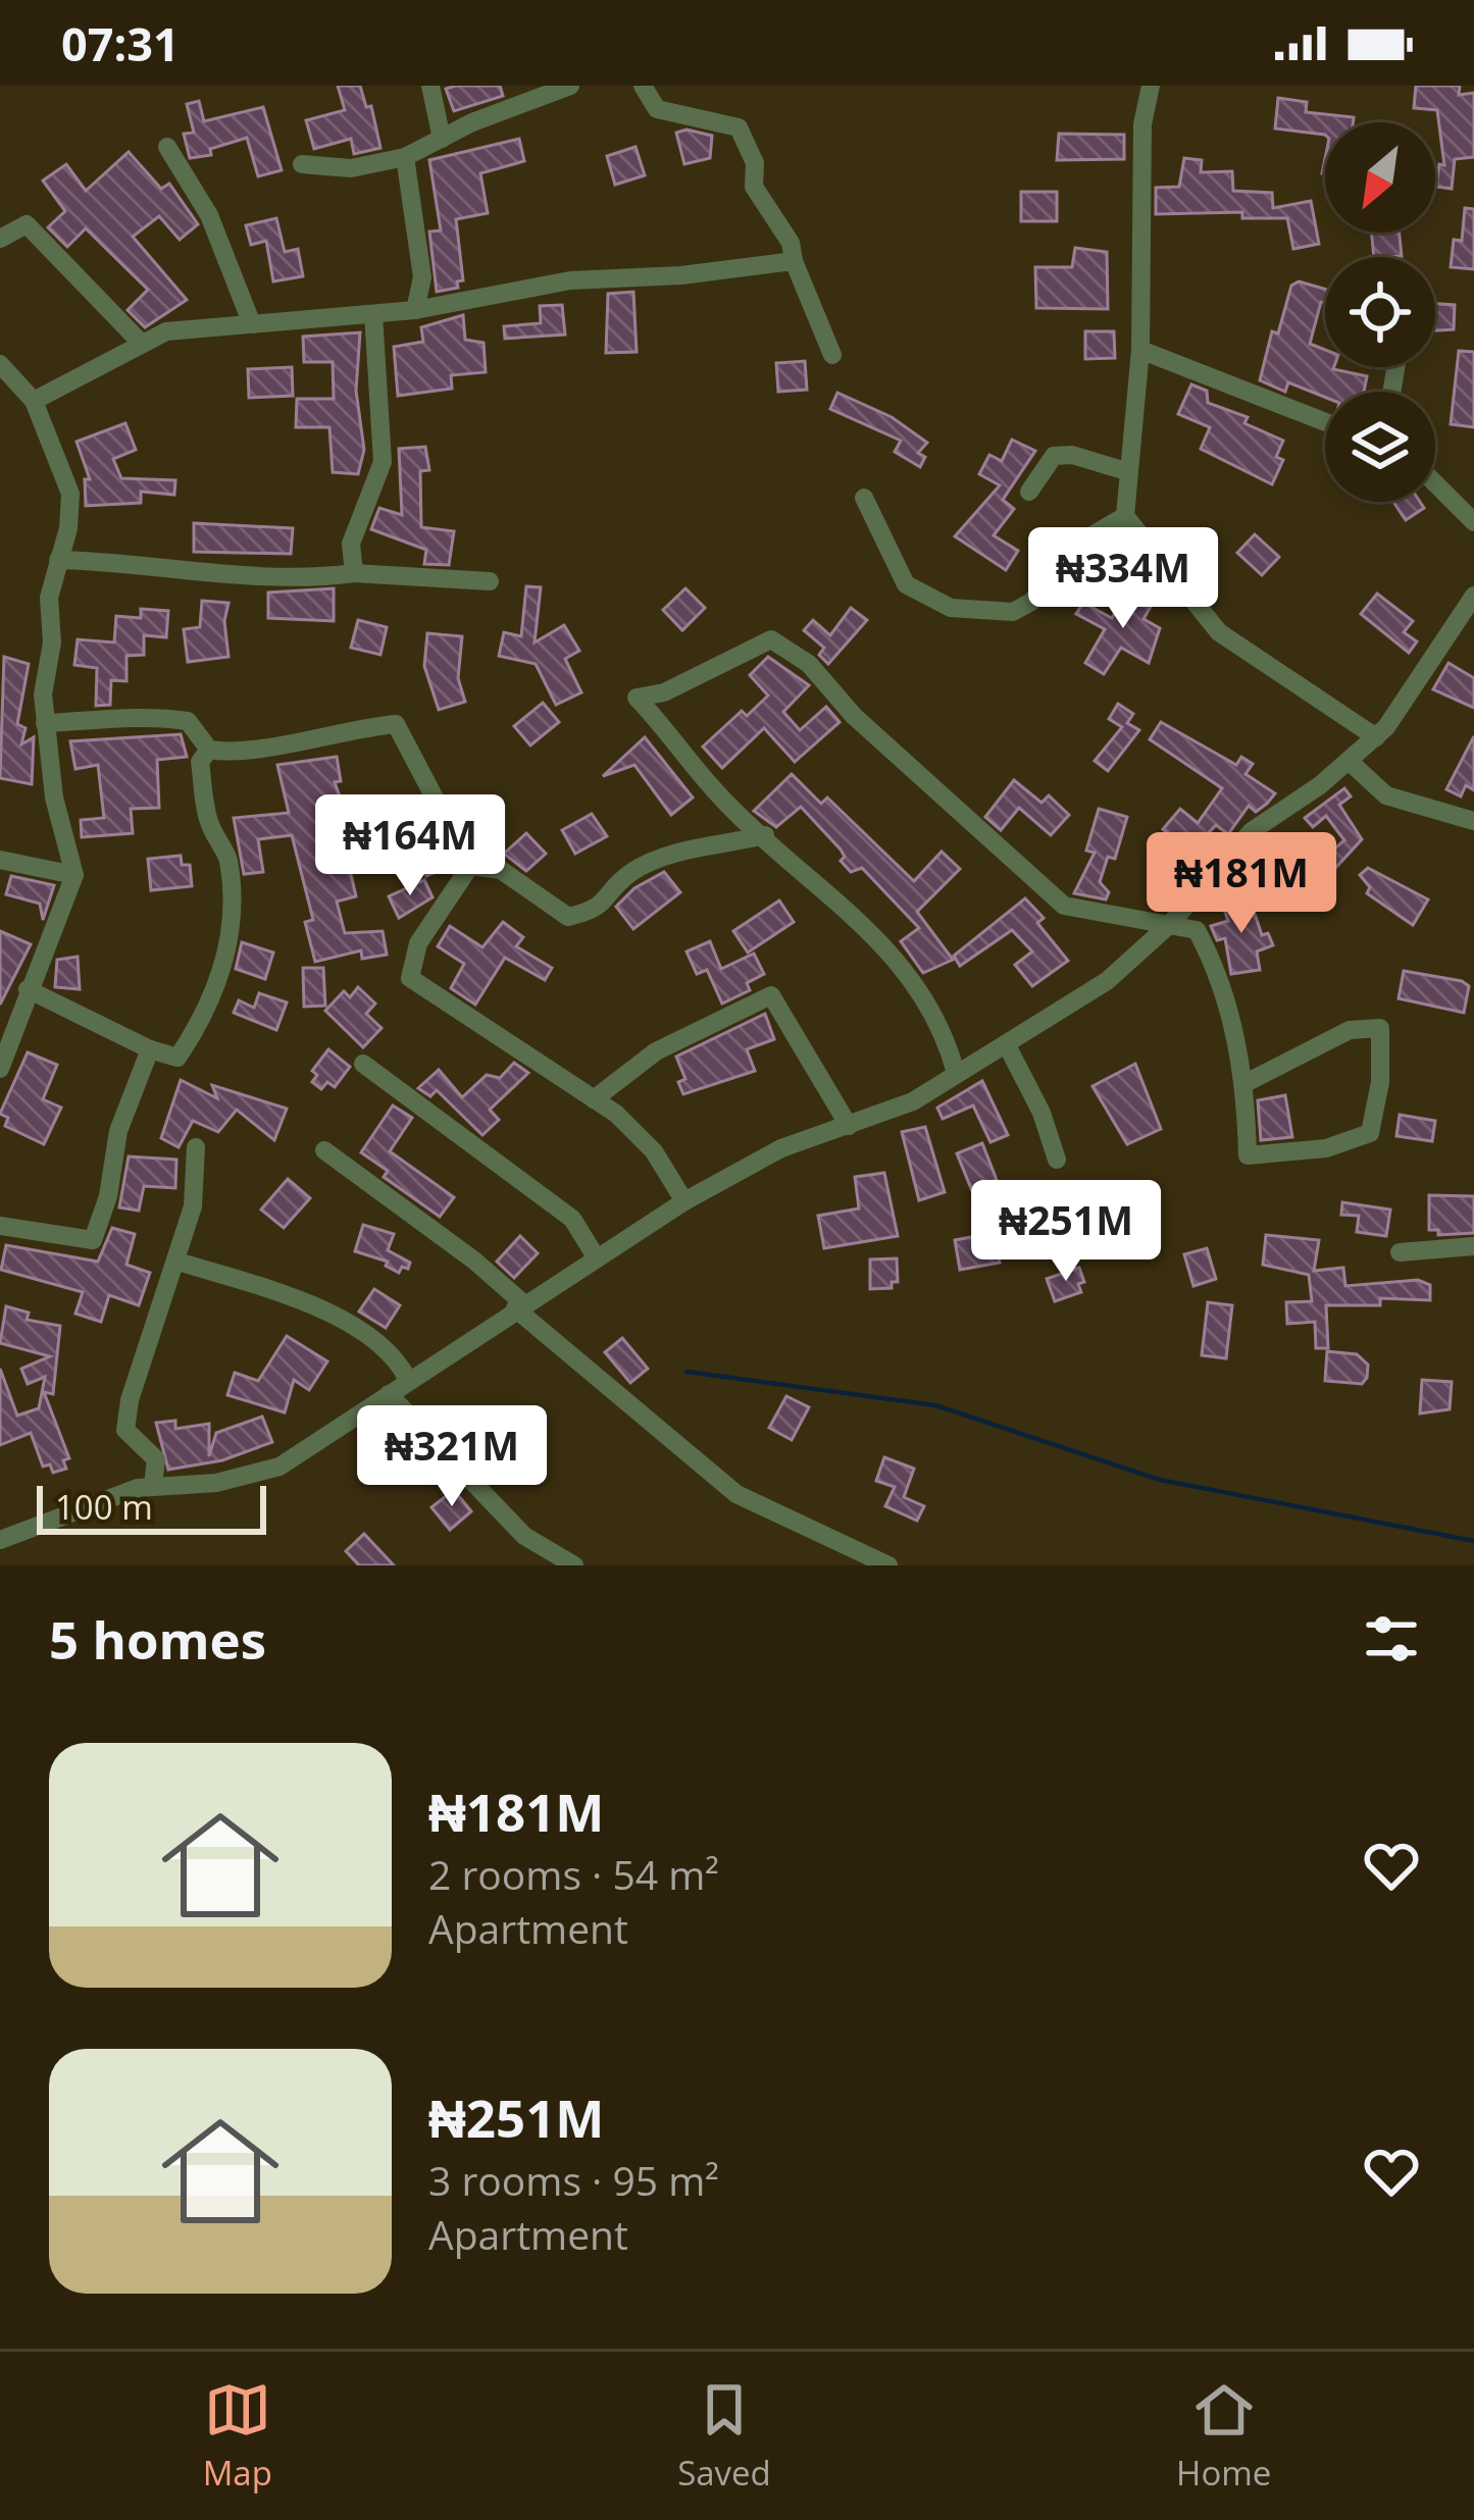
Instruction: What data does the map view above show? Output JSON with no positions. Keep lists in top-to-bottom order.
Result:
{
  "scale_bar": "100 m",
  "north": "bottom left",
  "page": {
    "status": "07:31",
    "price": [
      "₦334M",
      "₦164M",
      "₦181M",
      "₦251M",
      "₦321M"
    ],
    "scale": "100 m",
    "heading": "5 homes",
    "list": [
      {
        "name": "₦181M",
        "note": "2 rooms · 54 m² · Apartment"
      },
      {
        "name": "₦251M",
        "note": "3 rooms · 95 m² · Apartment"
      }
    ],
    "tabs": ["Map", "Saved", "Home"]
  }
}
